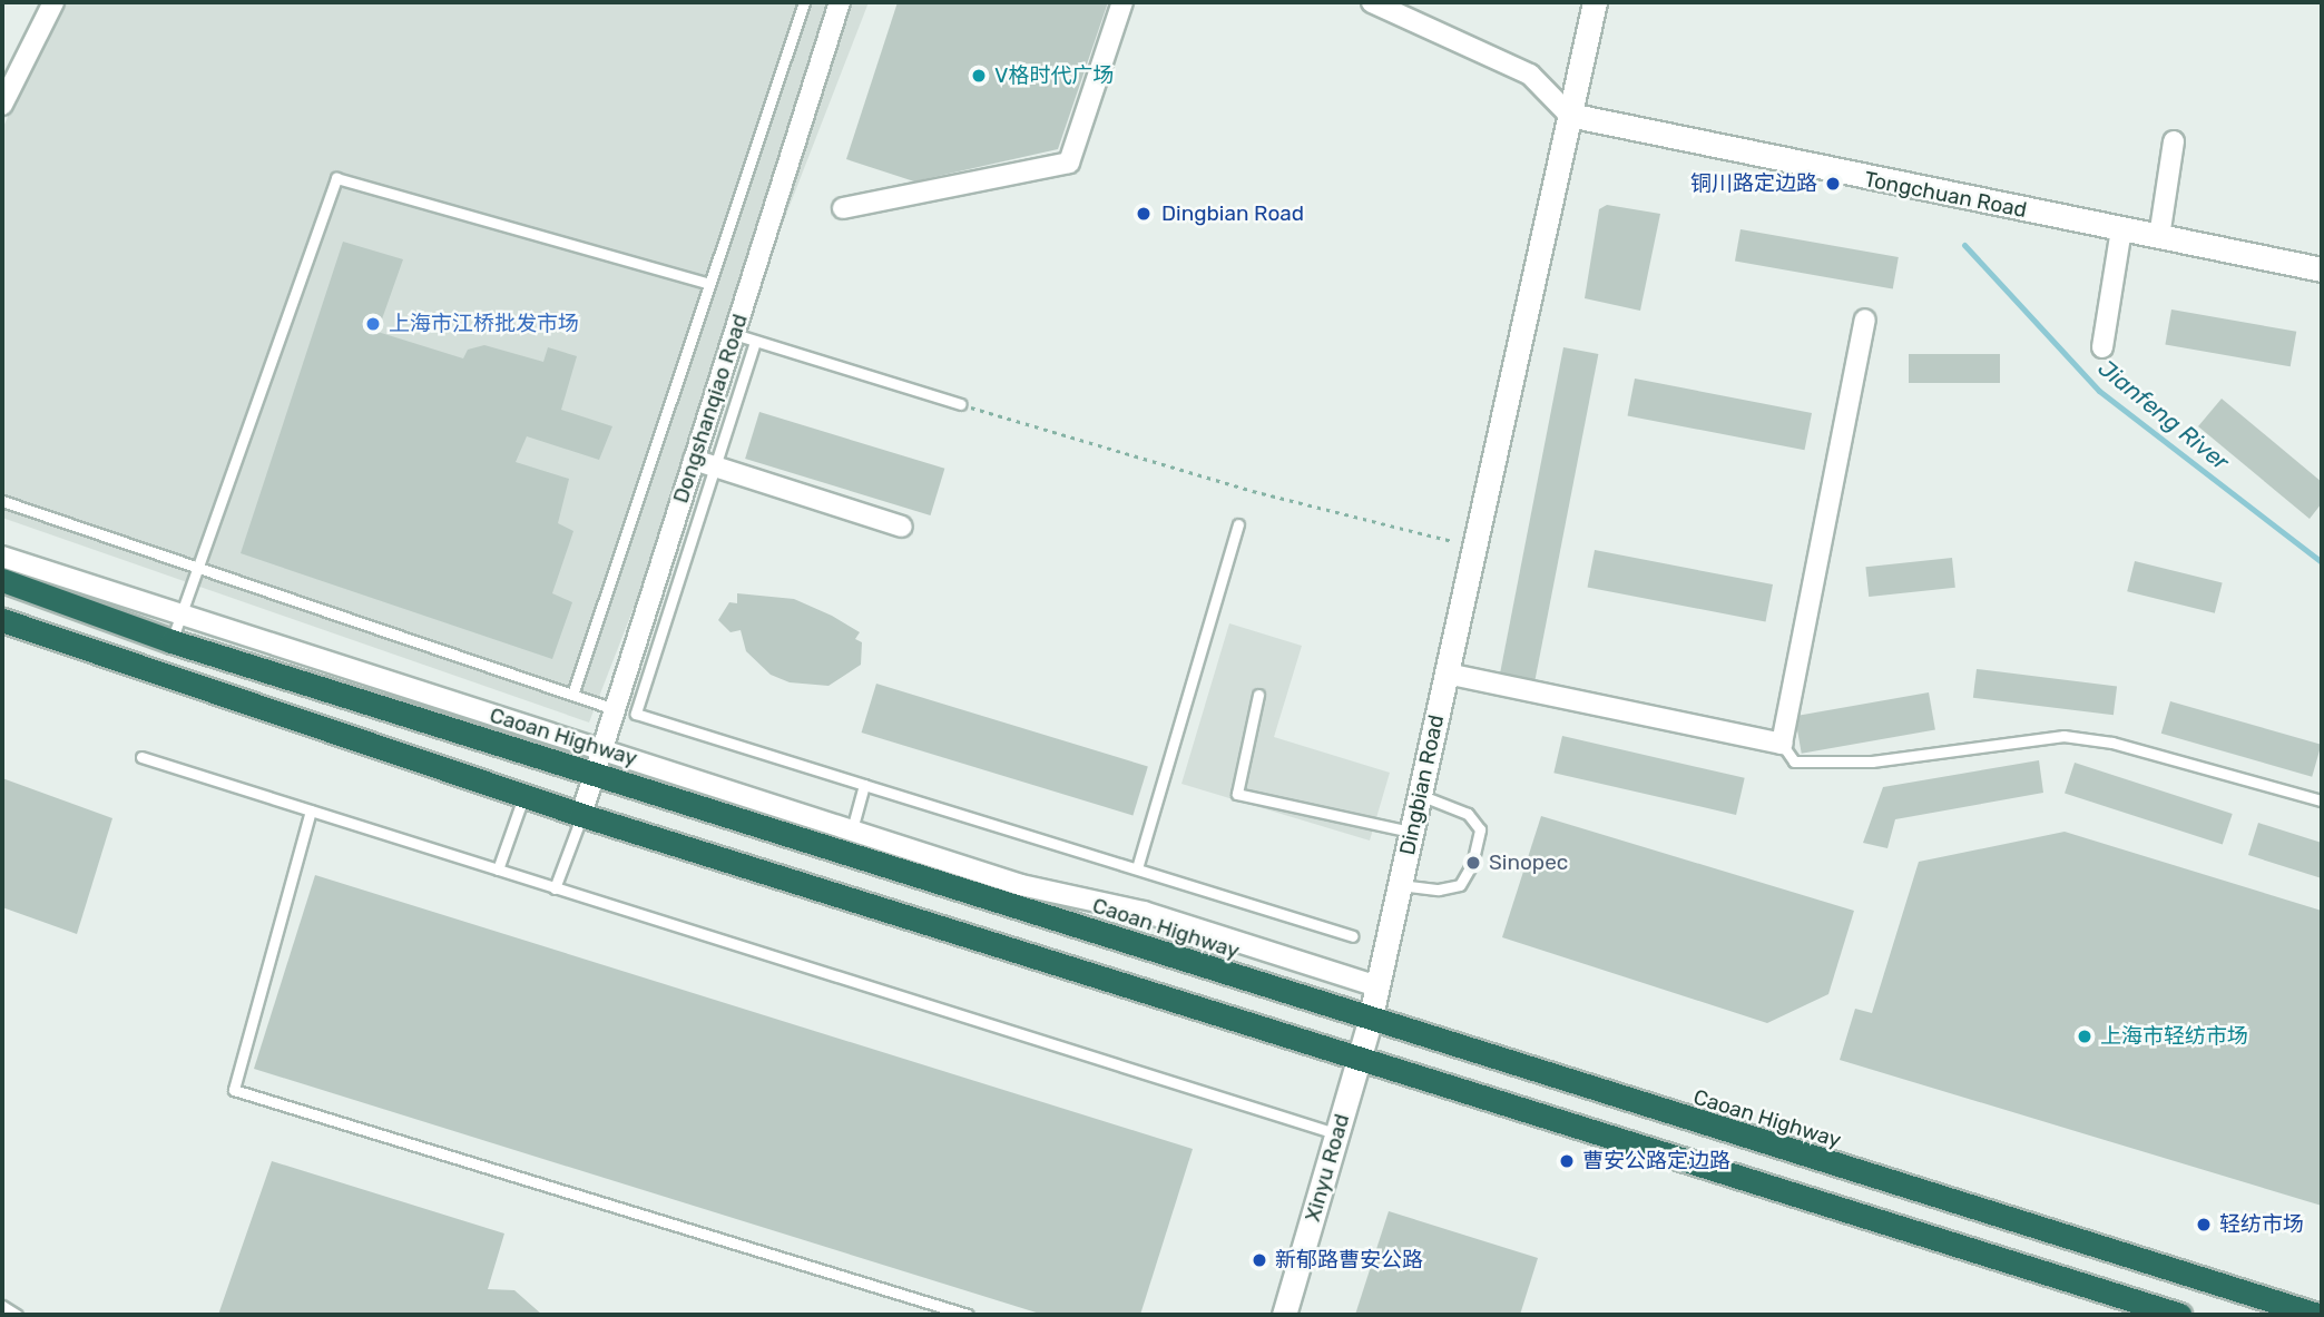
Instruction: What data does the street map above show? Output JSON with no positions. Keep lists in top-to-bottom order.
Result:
{
  "streets": {
    "highway": ["Caoan Highway"],
    "street": [
      "Tongchuan Road",
      "Dongshanqiao Road",
      "Dingbian Road",
      "Xinyu Road"
    ]
  },
  "crossings": [
    ["Tongchuan Road", "Dingbian Road"],
    ["Dongshanqiao Road", "Caoan Highway"],
    ["Caoan Highway", "Dingbian Road"],
    ["Caoan Highway", "Xinyu Road"],
    ["Dingbian Road", "Xinyu Road"]
  ],
  "water": ["Jianfeng River"],
  "places": [
    "V格时代广场",
    "铜川路定边路",
    "Dingbian Road",
    "上海市江桥批发市场",
    "Sinopec",
    "上海市轻纺市场",
    "曹安公路定边路",
    "轻纺市场",
    "新郁路曹安公路"
  ]
}
